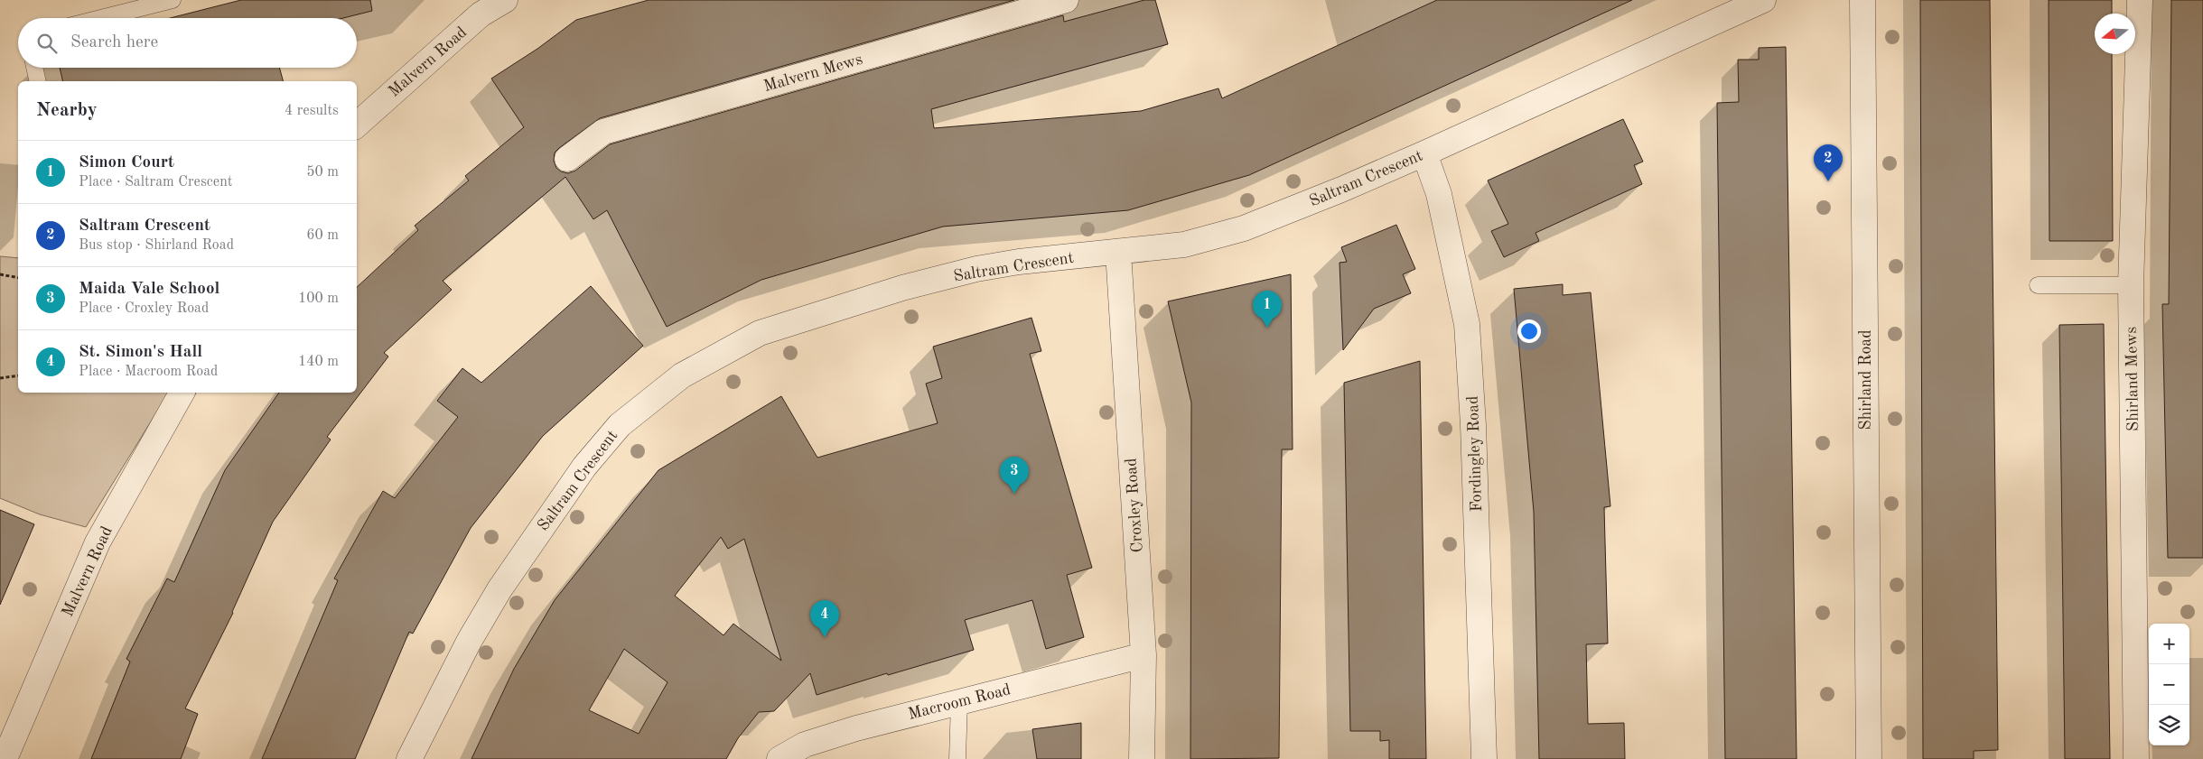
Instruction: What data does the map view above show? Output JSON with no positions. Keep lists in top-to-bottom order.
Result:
{
  "streets": {
    "street": [
      "Malvern Road",
      "Malvern Mews",
      "Saltram Crescent",
      "Shirland Mews",
      "Shirland Road",
      "Fordingley Road",
      "Croxley Road",
      "Macroom Road"
    ]
  },
  "crossings": [
    ["Saltram Crescent", "Fordingley Road"],
    ["Saltram Crescent", "Croxley Road"],
    ["Croxley Road", "Macroom Road"]
  ],
  "north": "left",
  "page": {
    "search": "Search here",
    "heading": ["Nearby", "4 results"],
    "list": [
      {
        "mark": "1",
        "name": "Simon Court",
        "note": "Place · Saltram Crescent",
        "value": "50 m"
      },
      {
        "mark": "2",
        "name": "Saltram Crescent",
        "note": "Bus stop · Shirland Road",
        "value": "60 m"
      },
      {
        "mark": "3",
        "name": "Maida Vale School",
        "note": "Place · Croxley Road",
        "value": "100 m"
      },
      {
        "mark": "4",
        "name": "St. Simon's Hall",
        "note": "Place · Macroom Road",
        "value": "140 m"
      }
    ],
    "pins": [
      "2",
      "1",
      "3",
      "4"
    ],
    "map_buttons": ["+", "−"]
  }
}
